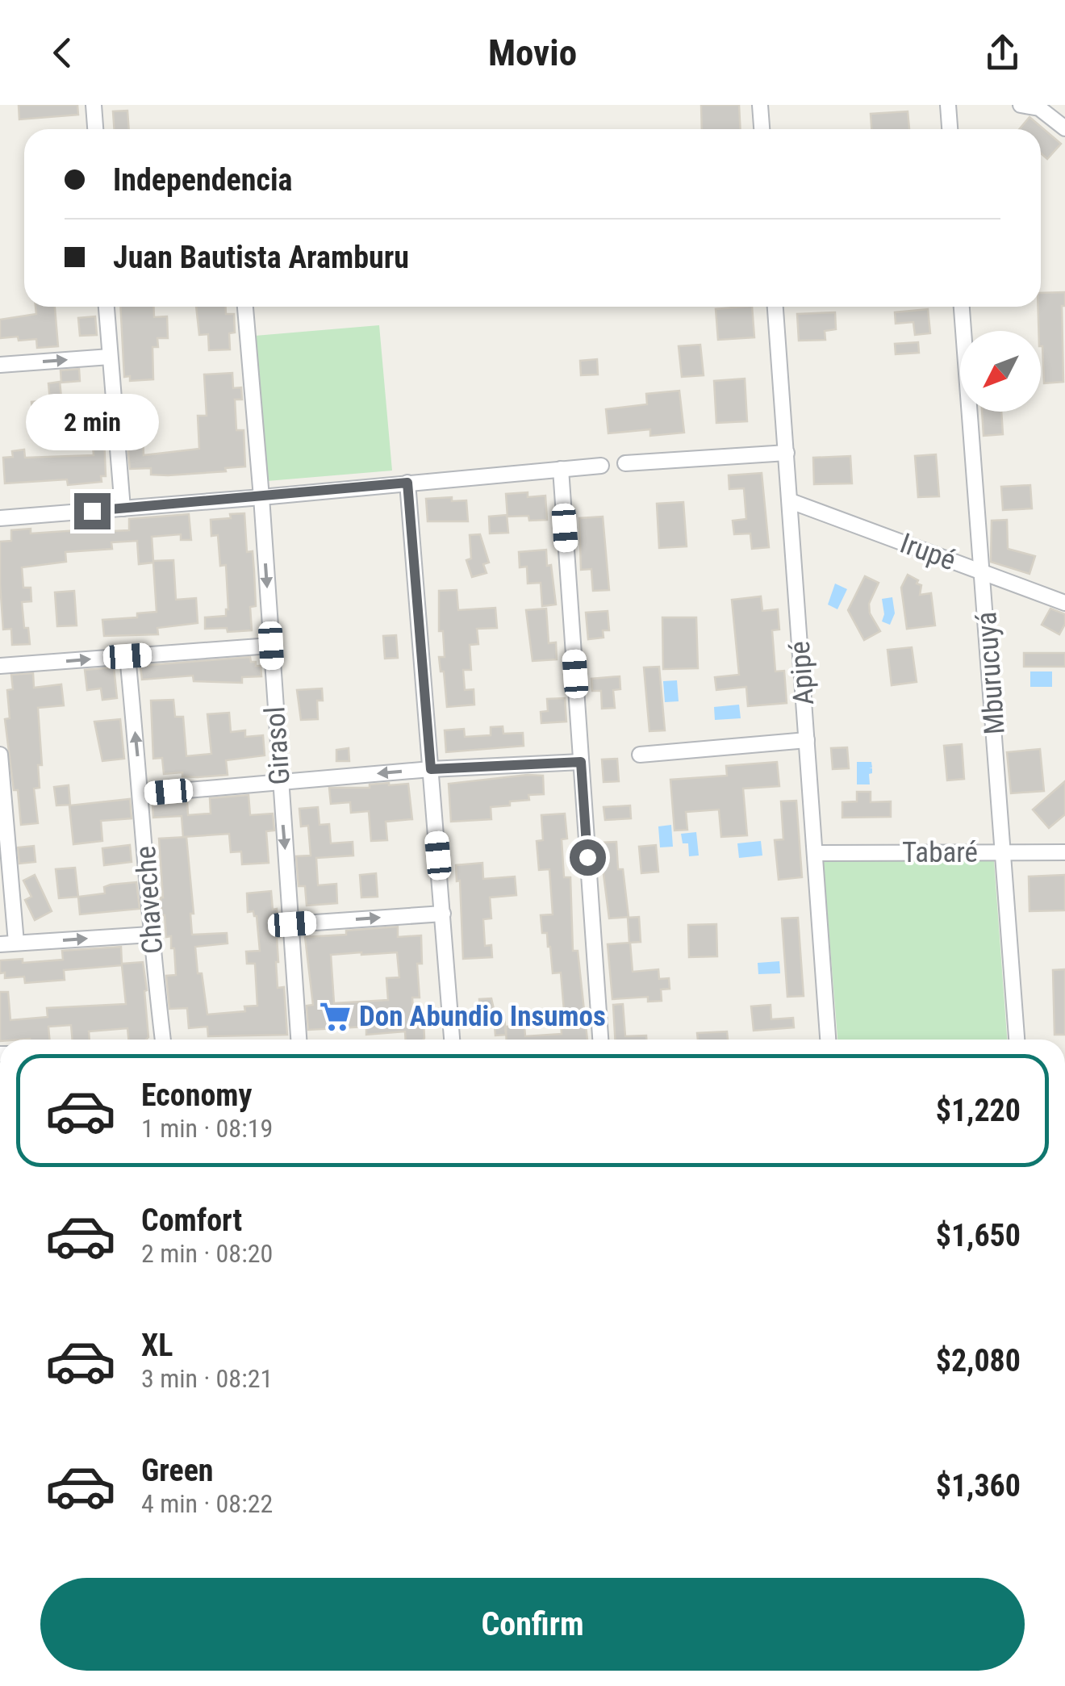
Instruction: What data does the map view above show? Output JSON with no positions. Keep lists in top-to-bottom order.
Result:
{
  "streets": {
    "street": [
      "Irupé",
      "Apipé",
      "Mburucuyá",
      "Girasol",
      "Tabaré",
      "Chaveche"
    ]
  },
  "crossings": [
    ["Irupé", "Apipé"],
    ["Irupé", "Mburucuyá"],
    ["Apipé", "Tabaré"],
    ["Mburucuyá", "Tabaré"]
  ],
  "one_way": ["Girasol", "Chaveche"],
  "places": {
    "supermarket": ["Don Abundio Insumos"]
  },
  "north": "bottom left",
  "page": {
    "header": "Movio",
    "banner": ["Independencia", "Juan Bautista Aramburu"],
    "bubble": "2 min",
    "list": [
      {
        "name": "Economy",
        "note": "1 min · 08:19",
        "value": "$1,220"
      },
      {
        "name": "Comfort",
        "note": "2 min · 08:20",
        "value": "$1,650"
      },
      {
        "name": "XL",
        "note": "3 min · 08:21",
        "value": "$2,080"
      },
      {
        "name": "Green",
        "note": "4 min · 08:22",
        "value": "$1,360"
      }
    ],
    "buttons": "Confirm"
  }
}
